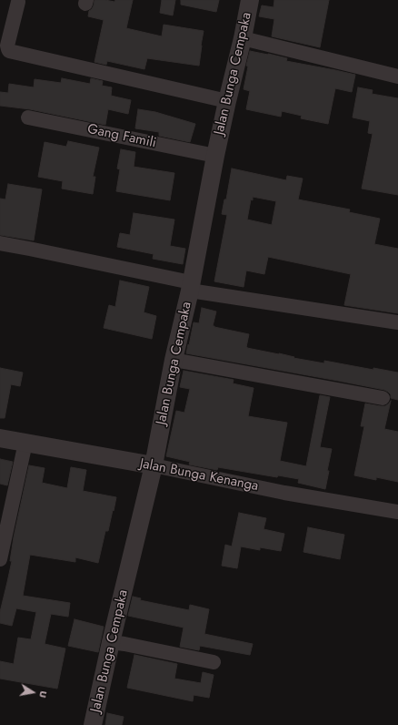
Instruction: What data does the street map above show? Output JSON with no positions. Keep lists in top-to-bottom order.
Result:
{
  "streets": {
    "street": ["Jalan Bunga Cempaka", "Gang Famili", "Jalan Bunga Kenanga"]
  },
  "crossings": [
    ["Jalan Bunga Cempaka", "Gang Famili"],
    ["Jalan Bunga Cempaka", "Jalan Bunga Kenanga"]
  ],
  "north": "right"
}
